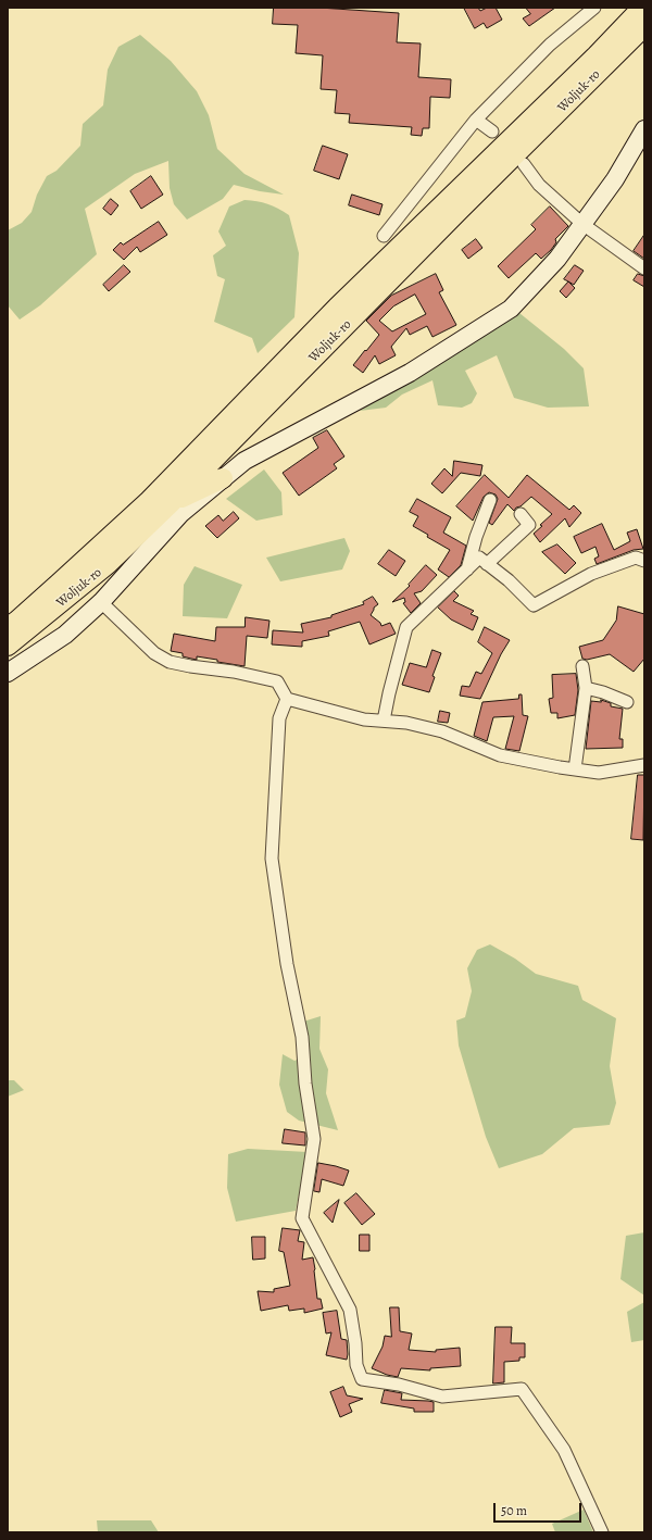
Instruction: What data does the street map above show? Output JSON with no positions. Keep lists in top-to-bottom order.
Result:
{
  "streets": {
    "main road": ["Woljuk-ro"]
  },
  "scale_bar": "50 m"
}
